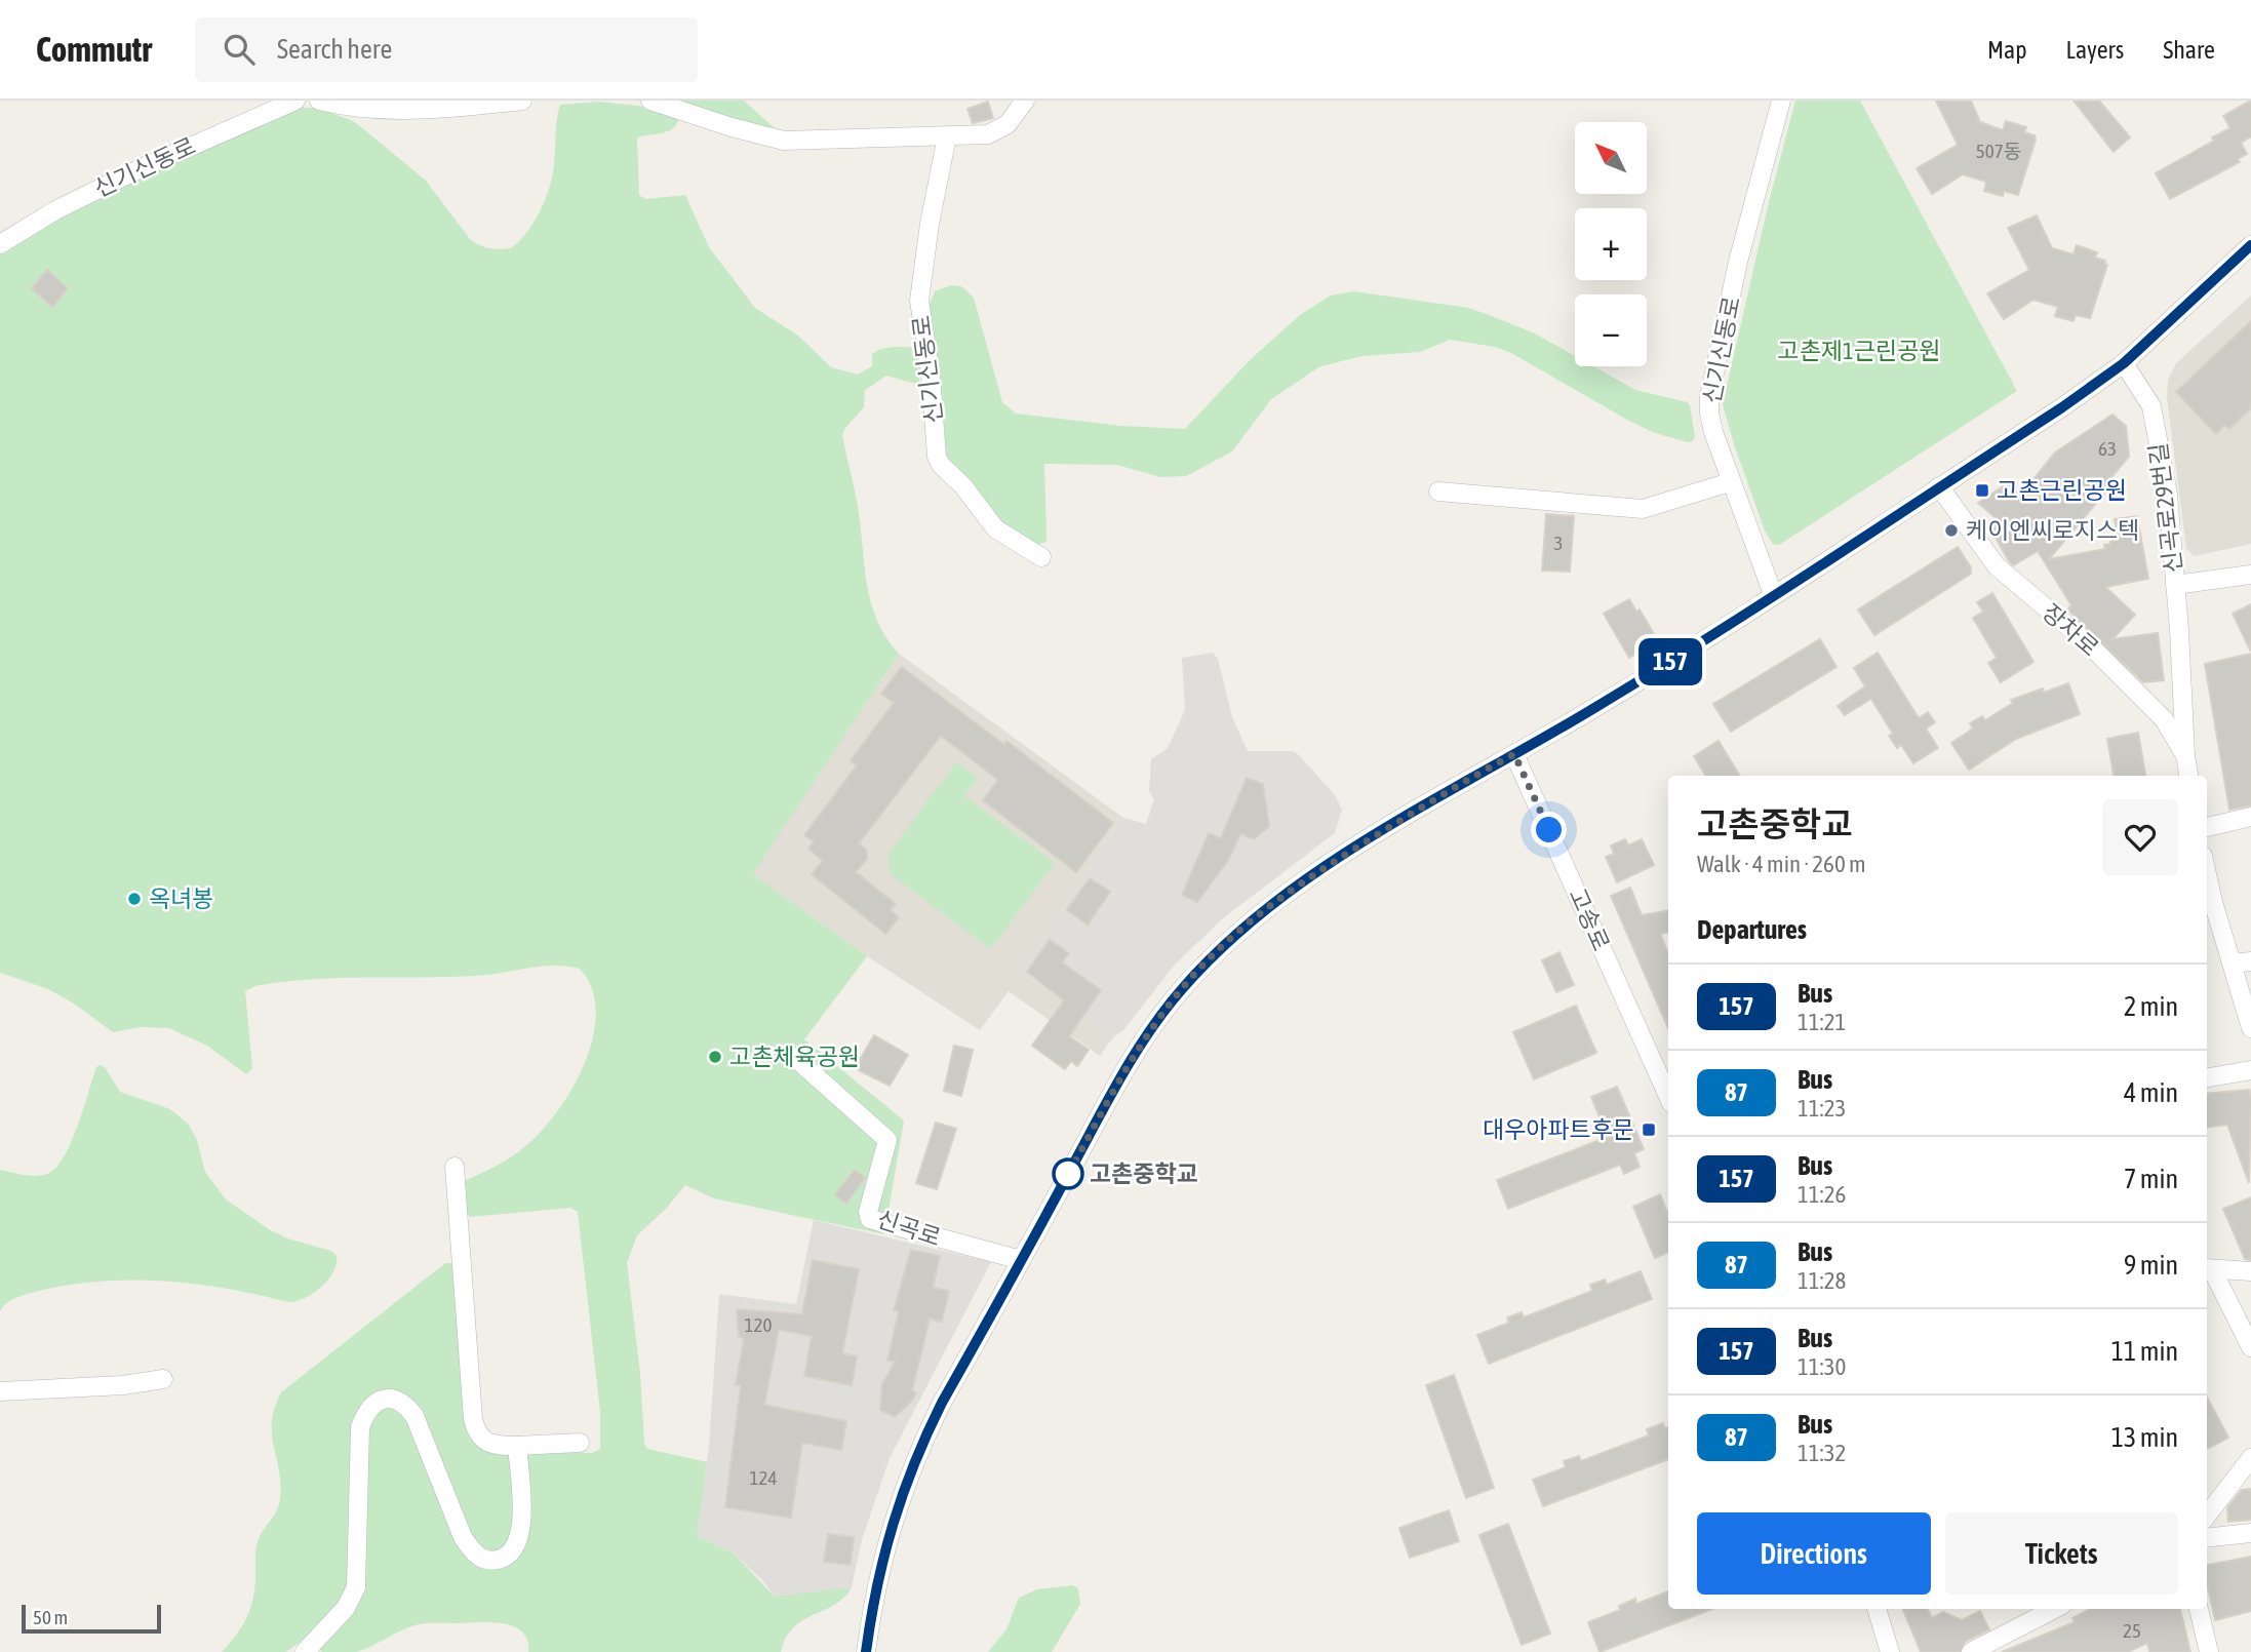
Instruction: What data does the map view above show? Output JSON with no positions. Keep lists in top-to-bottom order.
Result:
{
  "streets": {
    "street": [
      "신기신동로",
      "신곡로29번길",
      "장차로",
      "고송로",
      "신곡로"
    ]
  },
  "parks": ["고촌제1근린공원"],
  "places": {
    "transit": ["고촌근린공원", "대우아파트후문"],
    "other": [
      "케이엔씨로지스텍",
      "옥녀봉",
      "고촌체육공원",
      "고촌중학교"
    ]
  },
  "lines": ["bus line 157"],
  "house_numbers": [
    "507동",
    "63",
    "3",
    "120",
    "124",
    "25"
  ],
  "scale_bar": "50 m",
  "north": "top left",
  "page": {
    "header": "Commutr",
    "search": "Search here",
    "nav": ["Map", "Layers", "Share"],
    "on_map": "157",
    "map_buttons": ["+", "−"],
    "heading": [
      ["고촌중학교", "Walk · 4 min · 260 m"],
      "Departures"
    ],
    "list": [
      {
        "mark": "157",
        "name": "Bus",
        "note": "11:21",
        "value": "2 min"
      },
      {
        "mark": "87",
        "name": "Bus",
        "note": "11:23",
        "value": "4 min"
      },
      {
        "mark": "157",
        "name": "Bus",
        "note": "11:26",
        "value": "7 min"
      },
      {
        "mark": "87",
        "name": "Bus",
        "note": "11:28",
        "value": "9 min"
      },
      {
        "mark": "157",
        "name": "Bus",
        "note": "11:30",
        "value": "11 min"
      },
      {
        "mark": "87",
        "name": "Bus",
        "note": "11:32",
        "value": "13 min"
      }
    ],
    "buttons": ["Directions", "Tickets"],
    "scale": "50 m"
  }
}
